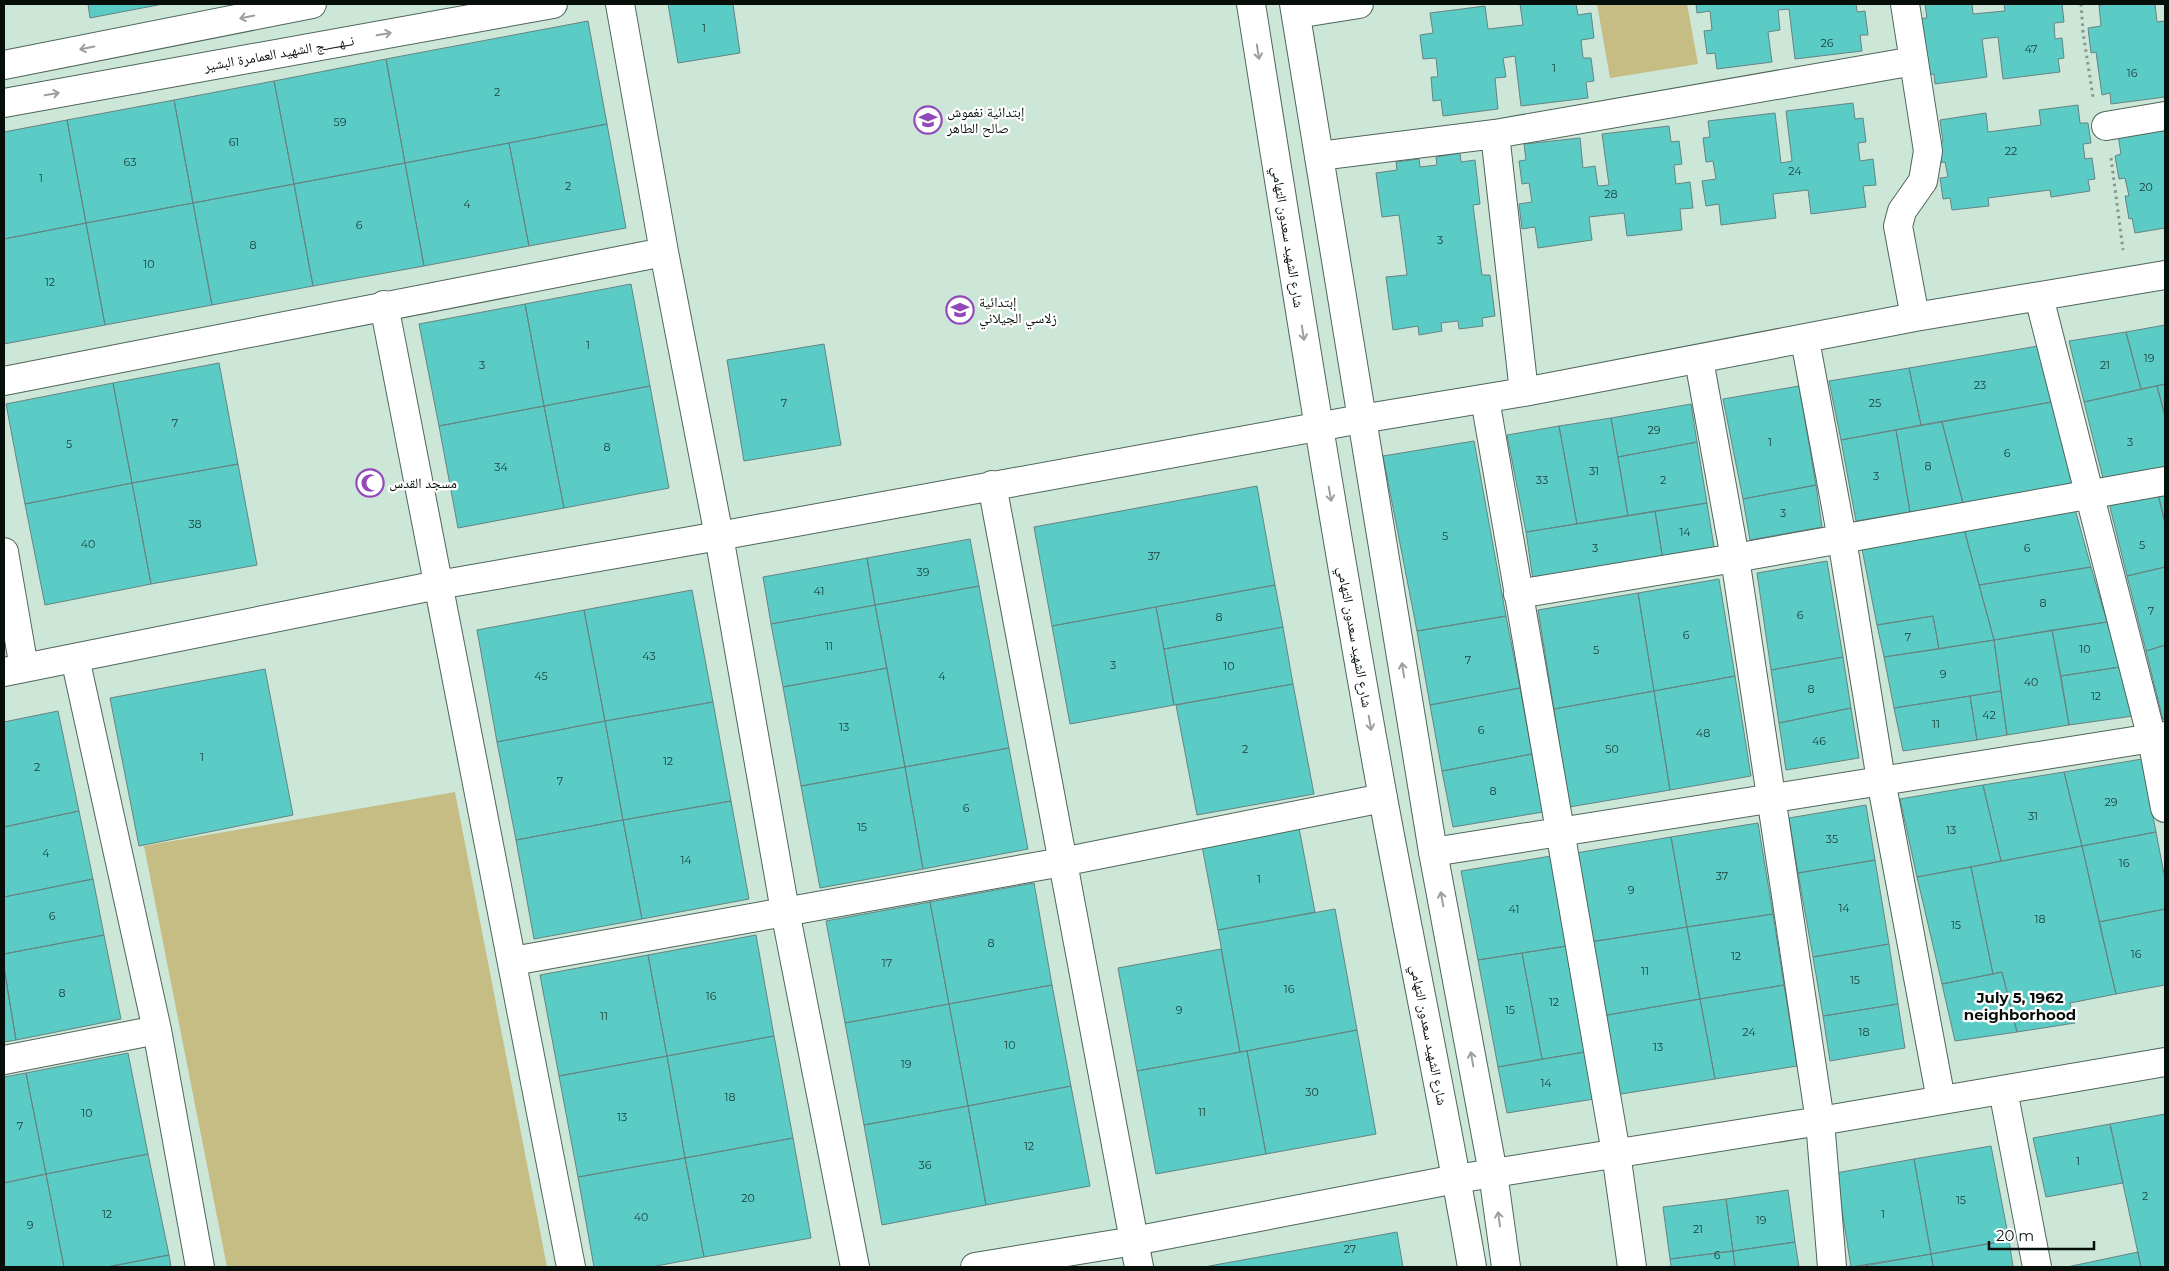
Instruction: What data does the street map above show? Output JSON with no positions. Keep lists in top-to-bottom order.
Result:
{
  "streets": {
    "street": ["نــهـــــج الشهيد العمامرة البشير", "شارع الشهيد سعدون التهامي"]
  },
  "districts": ["July 5, 1962 neighborhood"],
  "places": {
    "school or university": ["إبتدائية نغموش صالح الطاهر", "إبتدائية زلاسي الجيلاني"],
    "mosque": ["مسجد القدس"]
  },
  "house_numbers": [
    "1",
    "26",
    "47",
    "1",
    "16",
    "2",
    "59",
    "61",
    "22",
    "63",
    "24",
    "1",
    "2",
    "20",
    "28",
    "4",
    "6",
    "3",
    "8",
    "10",
    "12",
    "1",
    "19",
    "3",
    "21",
    "23",
    "7",
    "25",
    "7",
    "29",
    "1",
    "3",
    "5",
    "8",
    "6",
    "8",
    "34",
    "31",
    "3",
    "33",
    "2",
    "3",
    "38",
    "14",
    "5",
    "40",
    "5",
    "3",
    "6",
    "37",
    "39",
    "41",
    "8",
    "7",
    "6",
    "8",
    "6",
    "7",
    "11",
    "10",
    "5",
    "43",
    "7",
    "3",
    "10",
    "9",
    "45",
    "4",
    "40",
    "8",
    "12",
    "42",
    "11",
    "13",
    "6",
    "48",
    "46",
    "2",
    "50",
    "1",
    "12",
    "2",
    "7",
    "8",
    "29",
    "6",
    "31",
    "15",
    "13",
    "35",
    "4",
    "14",
    "16",
    "37",
    "1",
    "9",
    "14",
    "41",
    "6",
    "18",
    "15",
    "8",
    "16",
    "12",
    "17",
    "11",
    "15",
    "16",
    "8",
    "16",
    "12",
    "9",
    "15",
    "11",
    "24",
    "18",
    "10",
    "13",
    "19",
    "14",
    "30",
    "18",
    "11",
    "10",
    "13",
    "7",
    "12",
    "1",
    "36",
    "2",
    "20",
    "15",
    "12",
    "1",
    "40",
    "19",
    "9",
    "21",
    "27",
    "6"
  ],
  "scale_bar": "20 m"
}
